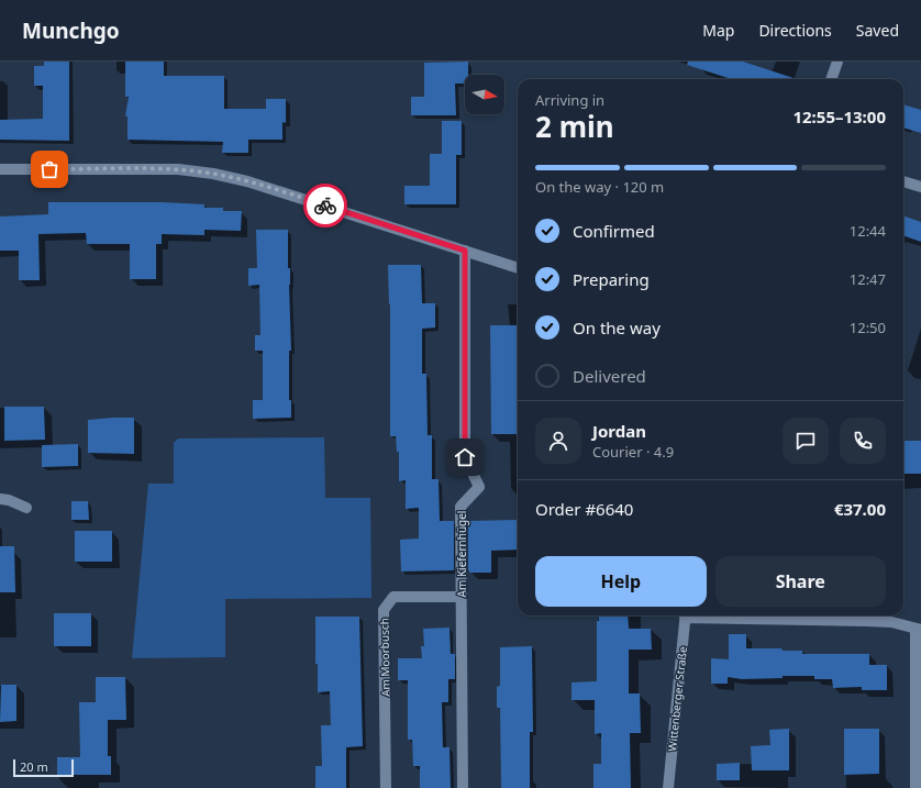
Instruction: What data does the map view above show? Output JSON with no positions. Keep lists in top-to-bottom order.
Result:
{
  "streets": {
    "street": ["Am Kiefernhügel", "Am Moorbusch", "Wittenberger Straße"]
  },
  "crossings": [
    ["Am Kiefernhügel", "Am Moorbusch"]
  ],
  "scale_bar": "20 m",
  "north": "right",
  "page": {
    "header": "Munchgo",
    "nav": ["Map", "Directions", "Saved"],
    "heading": ["2 min", "Arriving in", "12:55–13:00"],
    "panel": [
      "Jordan",
      "Courier · 4.9",
      "Order #6640",
      "€37.00"
    ],
    "bar": "On the way · 120 m",
    "list": [
      ["Confirmed", "12:44"],
      ["Preparing", "12:47"],
      ["On the way", "12:50"],
      "Delivered"
    ],
    "buttons": ["Help", "Share"],
    "scale": "20 m"
  }
}
